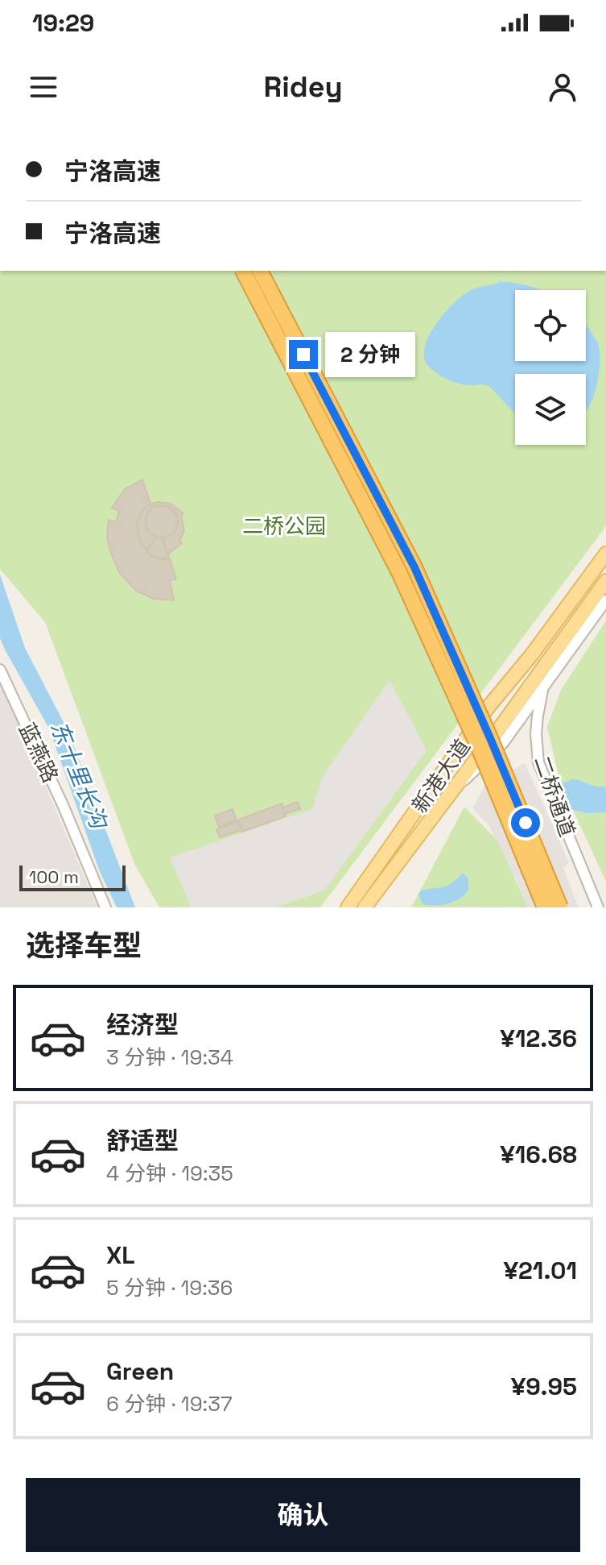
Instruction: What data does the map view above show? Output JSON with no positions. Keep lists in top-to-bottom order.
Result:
{
  "streets": {
    "main road": ["新港大道"],
    "street": ["蓝燕路", "二桥通道"]
  },
  "water": ["东十里长沟"],
  "parks": ["二桥公园"],
  "scale_bar": "100 m",
  "page": {
    "status": "19:29",
    "header": "Ridey",
    "banner": ["宁洛高速", "宁洛高速"],
    "bubble": "2 分钟",
    "scale": "100 m",
    "heading": "选择车型",
    "list": [
      {
        "name": "经济型",
        "note": "3 分钟 · 19:34",
        "value": "¥12.36"
      },
      {
        "name": "舒适型",
        "note": "4 分钟 · 19:35",
        "value": "¥16.68"
      },
      {
        "name": "XL",
        "note": "5 分钟 · 19:36",
        "value": "¥21.01"
      },
      {
        "name": "Green",
        "note": "6 分钟 · 19:37",
        "value": "¥9.95"
      }
    ],
    "buttons": "确认"
  }
}
